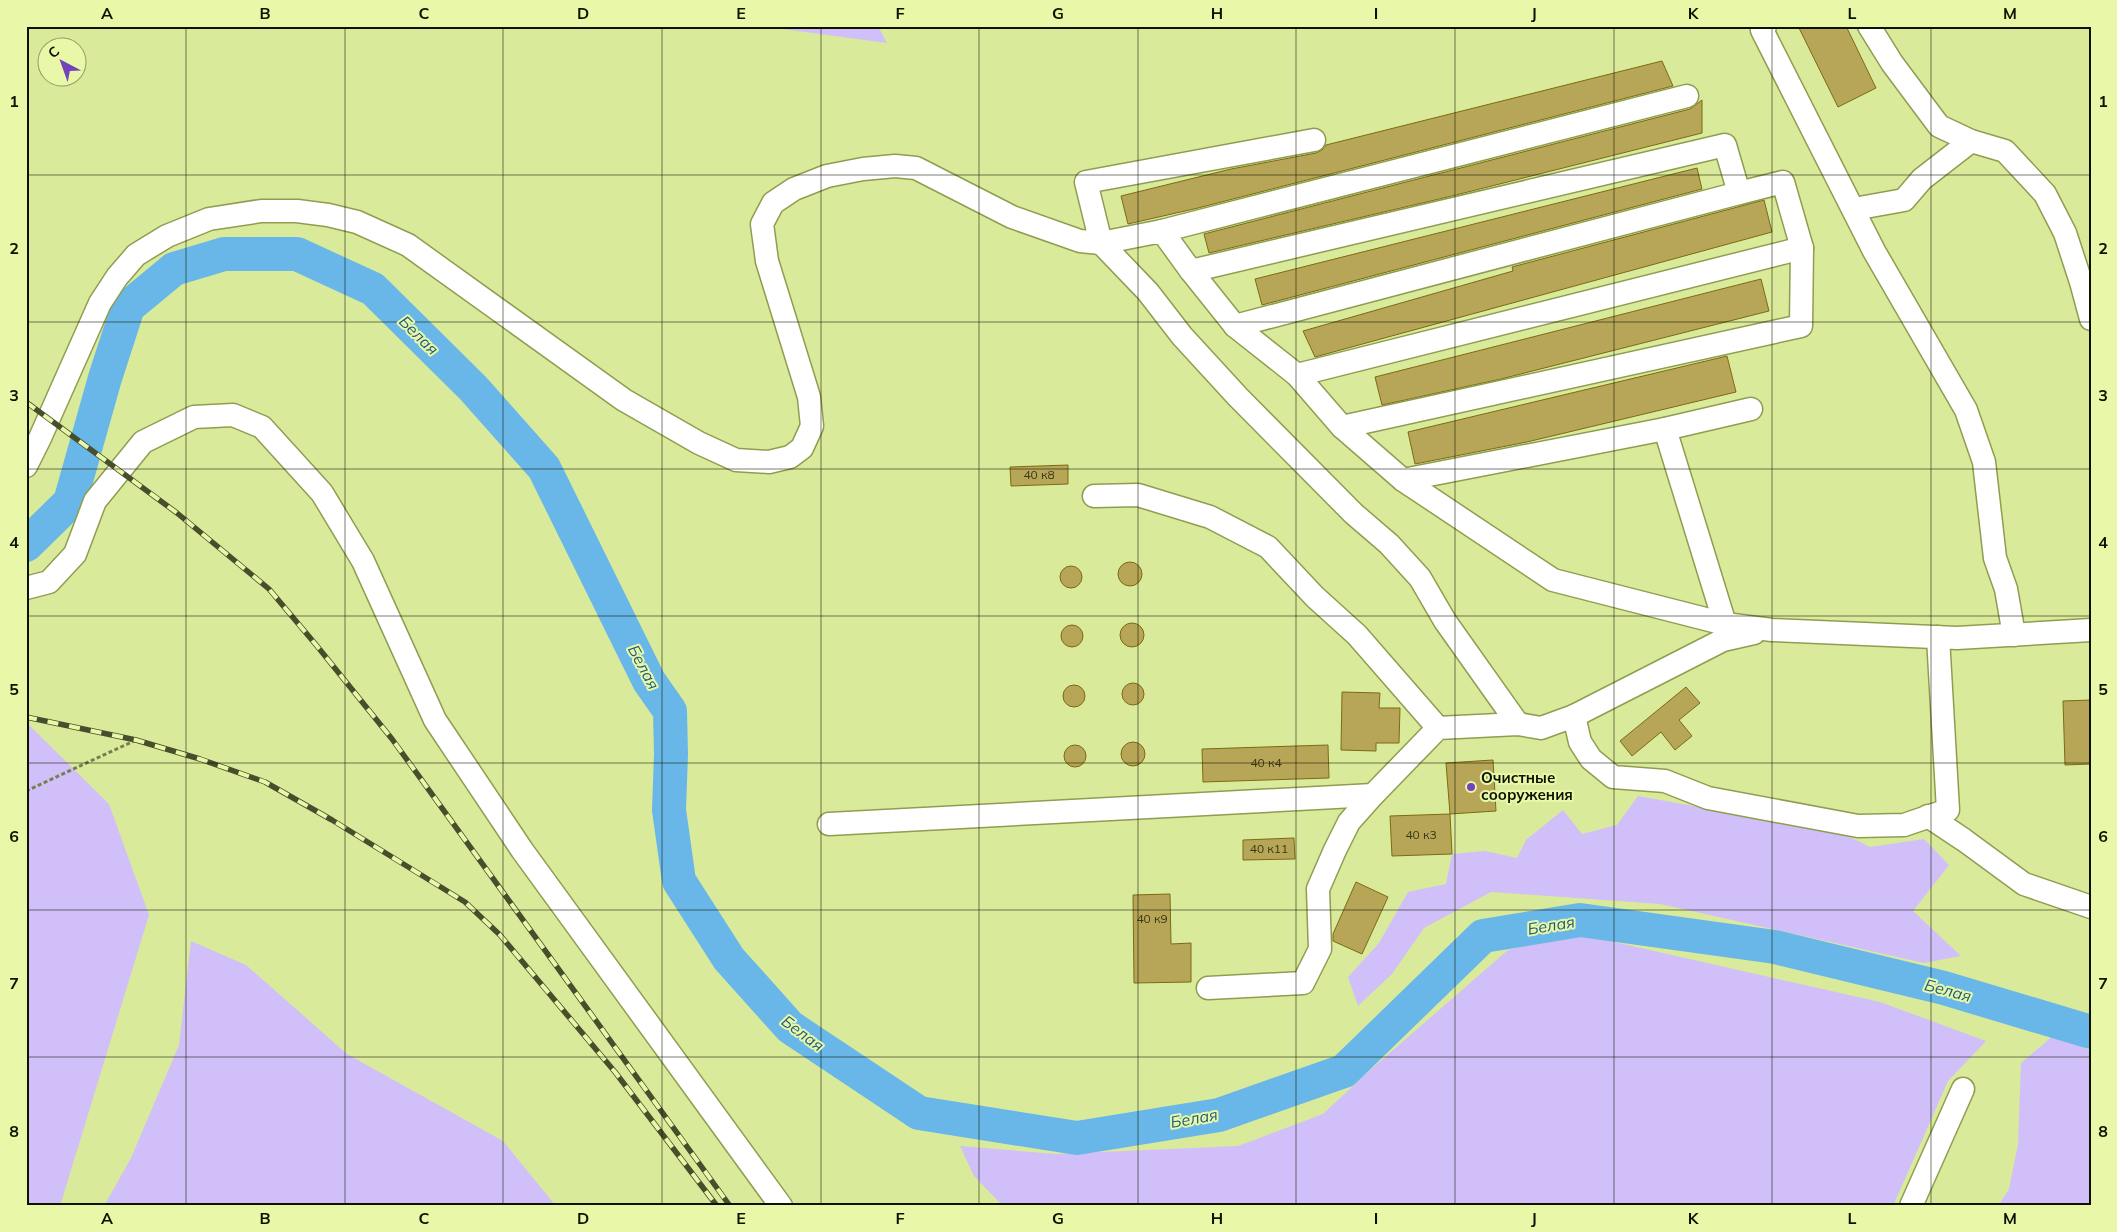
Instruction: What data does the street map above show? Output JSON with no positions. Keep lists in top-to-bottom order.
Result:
{
  "water": ["Белая"],
  "places": ["Очистные сооружения"],
  "house_numbers": [
    "40 к8",
    "40 к4",
    "40 к3",
    "40 к11",
    "40 к9"
  ],
  "north": "top left",
  "grid": {
    "columns": [
      "A",
      "B",
      "C",
      "D",
      "E",
      "F",
      "G",
      "H",
      "I",
      "J",
      "K",
      "L",
      "M"
    ],
    "rows": [
      "1",
      "2",
      "3",
      "4",
      "5",
      "6",
      "7",
      "8"
    ]
  }
}
